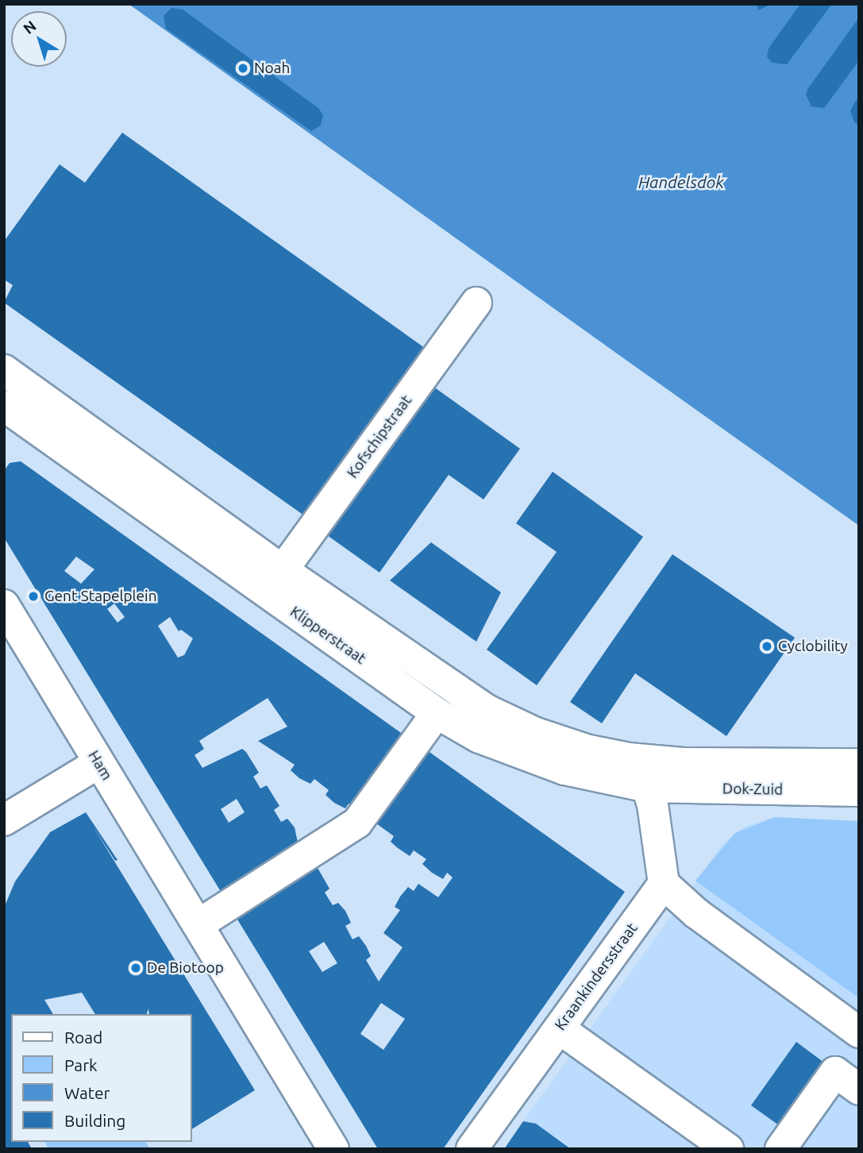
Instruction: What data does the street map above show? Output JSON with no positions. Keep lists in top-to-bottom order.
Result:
{
  "streets": {
    "street": [
      "Kofschipstraat",
      "Klipperstraat",
      "Ham",
      "Dok-Zuid",
      "Kraankindersstraat"
    ]
  },
  "crossings": [
    ["Kofschipstraat", "Klipperstraat"],
    ["Klipperstraat", "Dok-Zuid"]
  ],
  "water": ["Handelsdok"],
  "places": [
    "Noah",
    "Gent Stapelplein",
    "Cyclobility",
    "De Biotoop"
  ],
  "legend": [
    "Road",
    "Park",
    "Water",
    "Building"
  ],
  "north": "top left"
}
